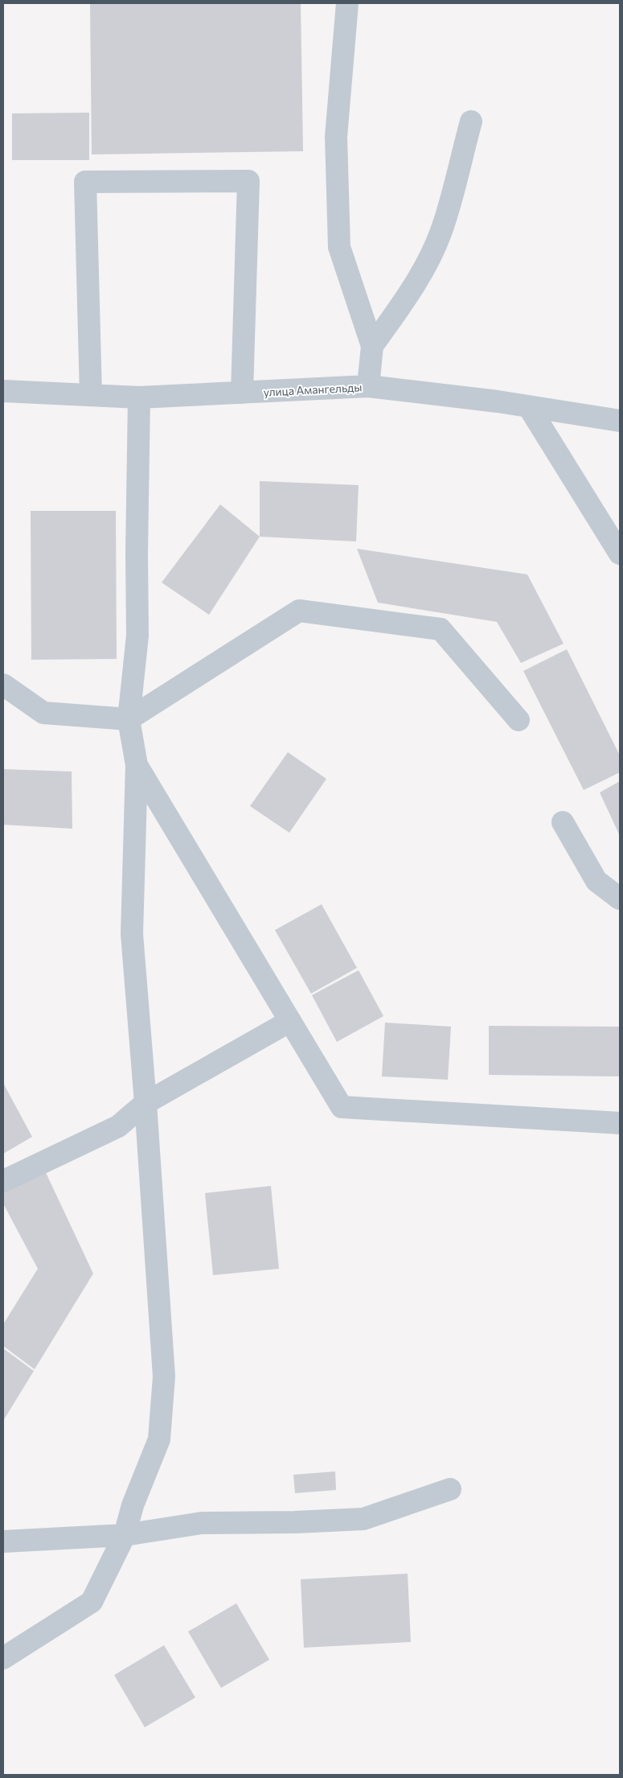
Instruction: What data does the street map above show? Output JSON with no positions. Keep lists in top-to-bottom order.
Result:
{
  "streets": {
    "street": ["улица Амангельды"]
  }
}
